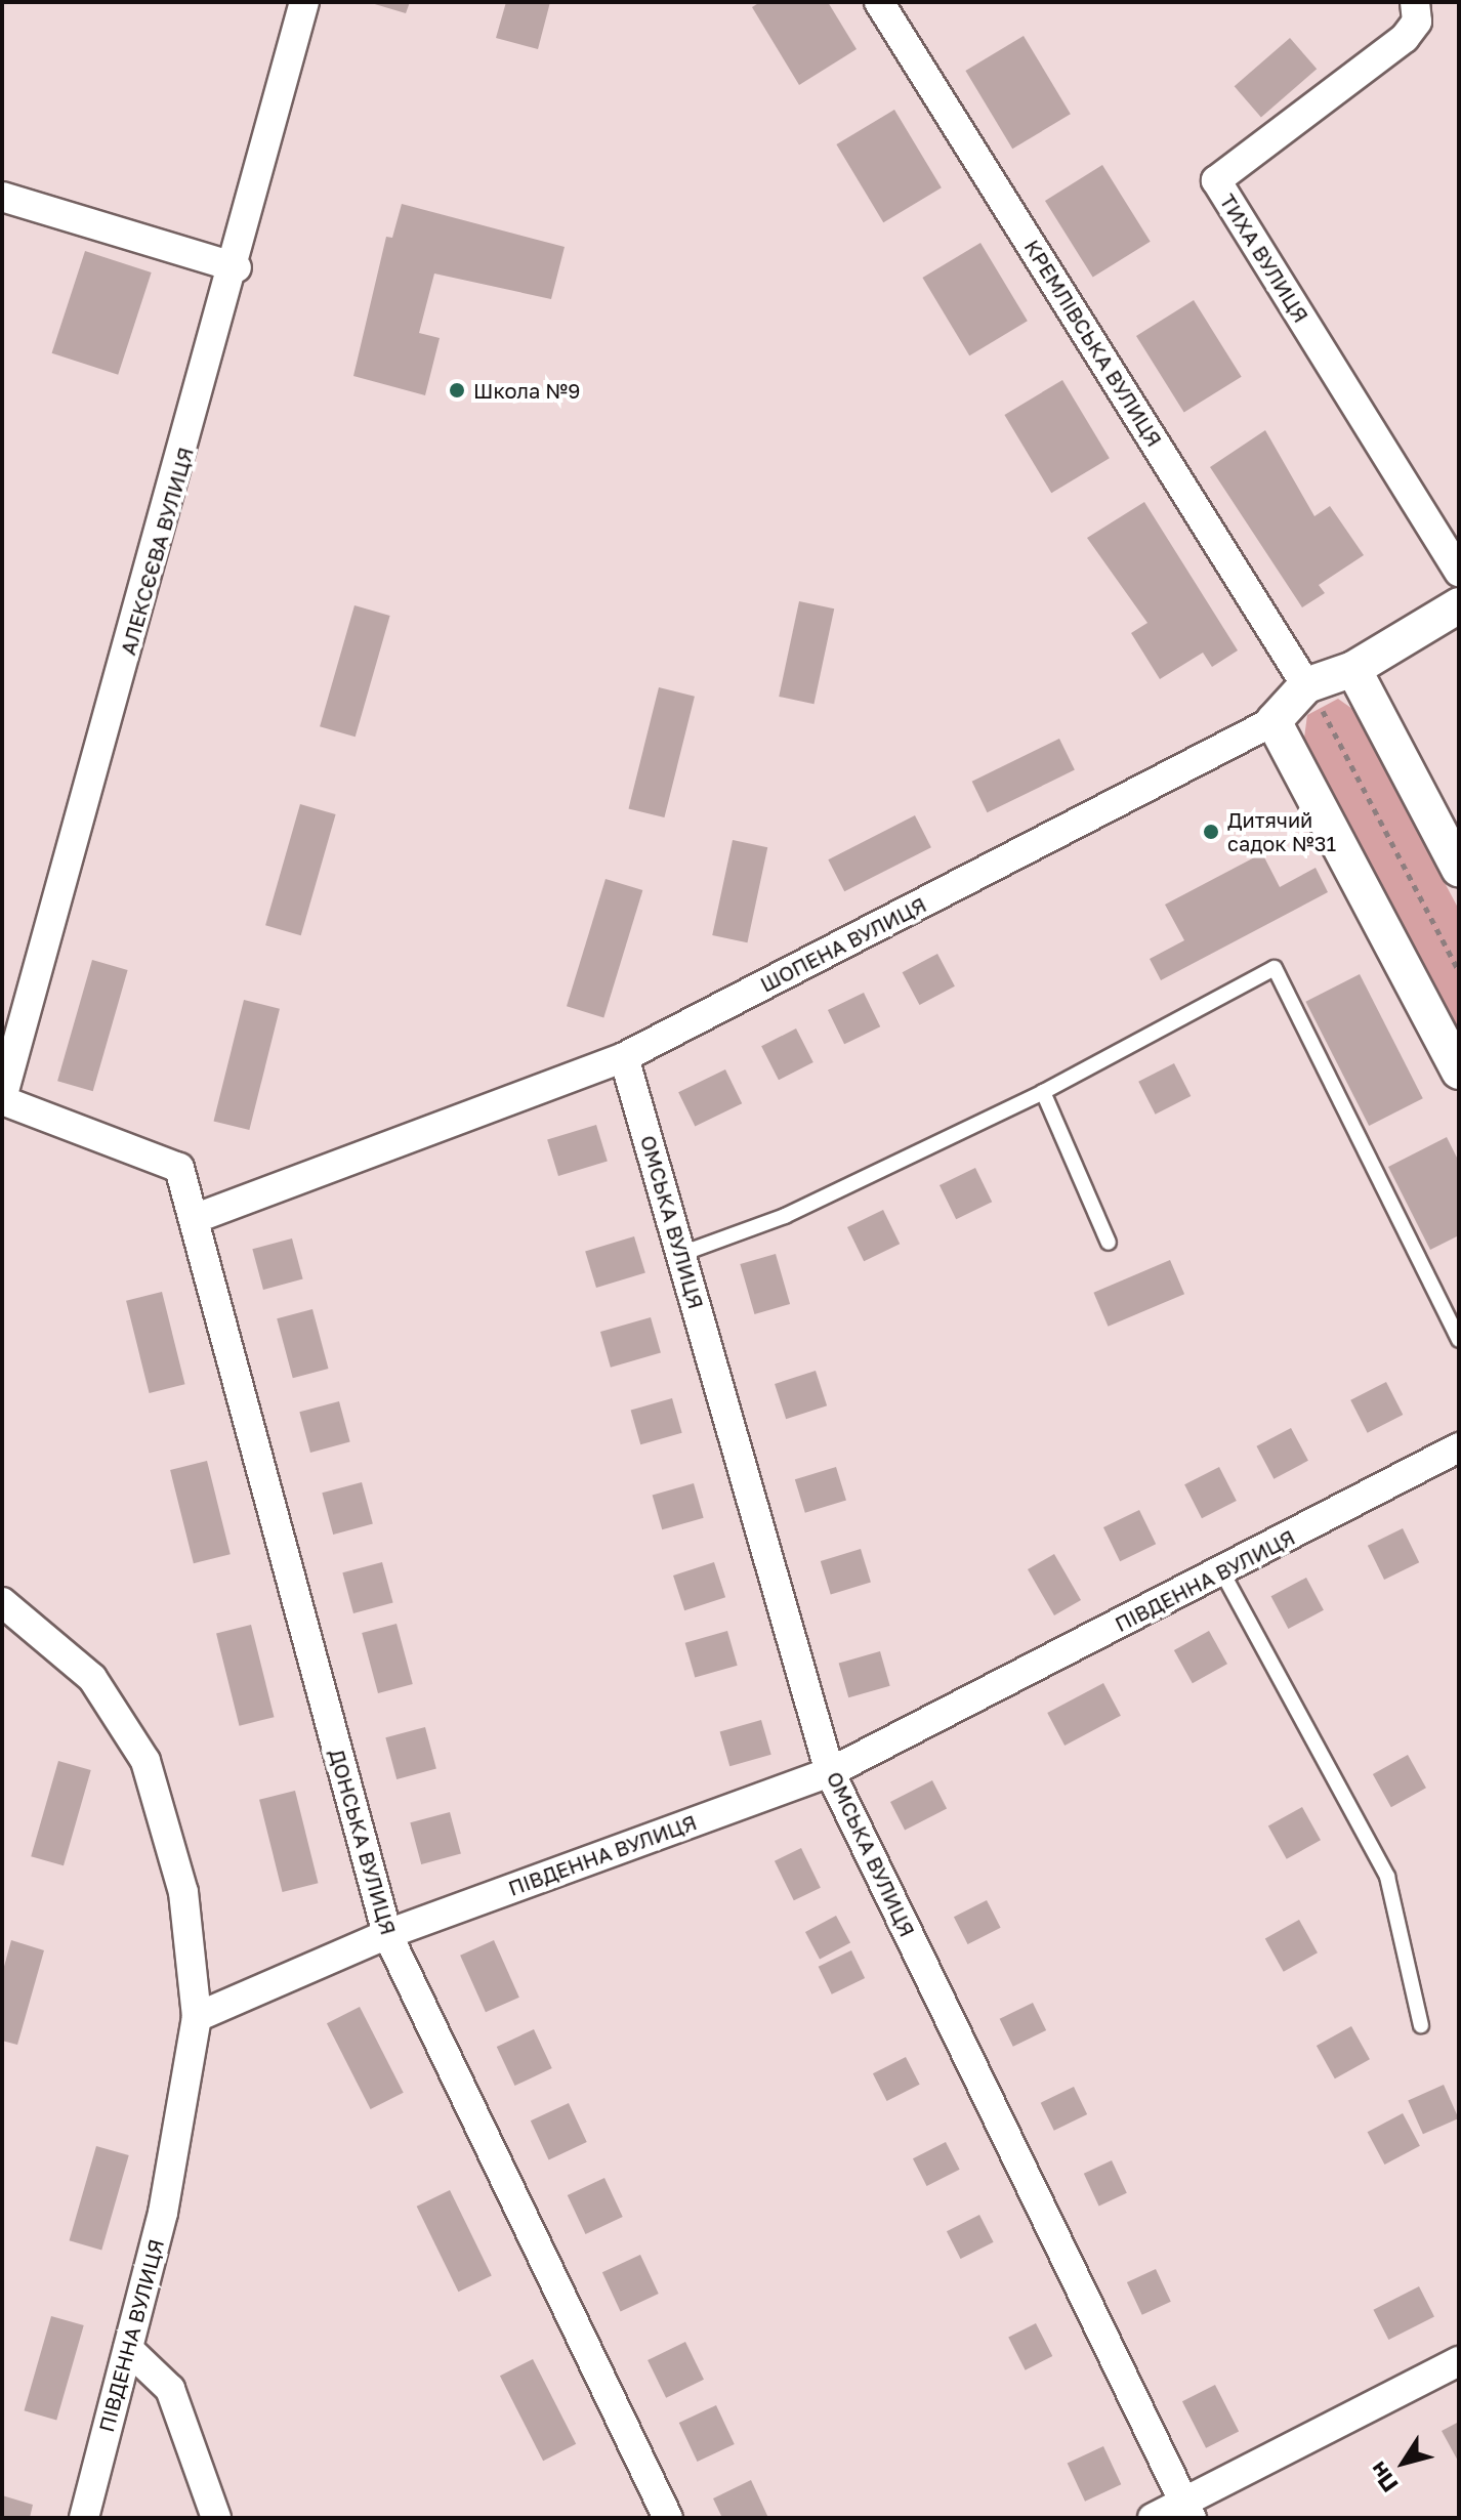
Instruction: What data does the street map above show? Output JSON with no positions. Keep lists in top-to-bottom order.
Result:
{
  "streets": {
    "street": [
      "ТИХА ВУЛИЦЯ",
      "КРЕМЛІВСЬКА ВУЛИЦЯ",
      "АЛЕКСЄЄВА ВУЛИЦЯ",
      "ШОПЕНА ВУЛИЦЯ",
      "ОМСЬКА ВУЛИЦЯ",
      "ПІВДЕННА ВУЛИЦЯ",
      "ДОНСЬКА ВУЛИЦЯ"
    ]
  },
  "crossings": [
    ["КРЕМЛІВСЬКА ВУЛИЦЯ", "ШОПЕНА ВУЛИЦЯ"],
    ["АЛЕКСЄЄВА ВУЛИЦЯ", "ДОНСЬКА ВУЛИЦЯ"],
    ["ШОПЕНА ВУЛИЦЯ", "ОМСЬКА ВУЛИЦЯ"],
    ["ШОПЕНА ВУЛИЦЯ", "ДОНСЬКА ВУЛИЦЯ"],
    ["ОМСЬКА ВУЛИЦЯ", "ПІВДЕННА ВУЛИЦЯ"],
    ["ПІВДЕННА ВУЛИЦЯ", "ДОНСЬКА ВУЛИЦЯ"]
  ],
  "places": ["Школа №9", "Дитячий садок №31"],
  "north": "bottom left"
}
